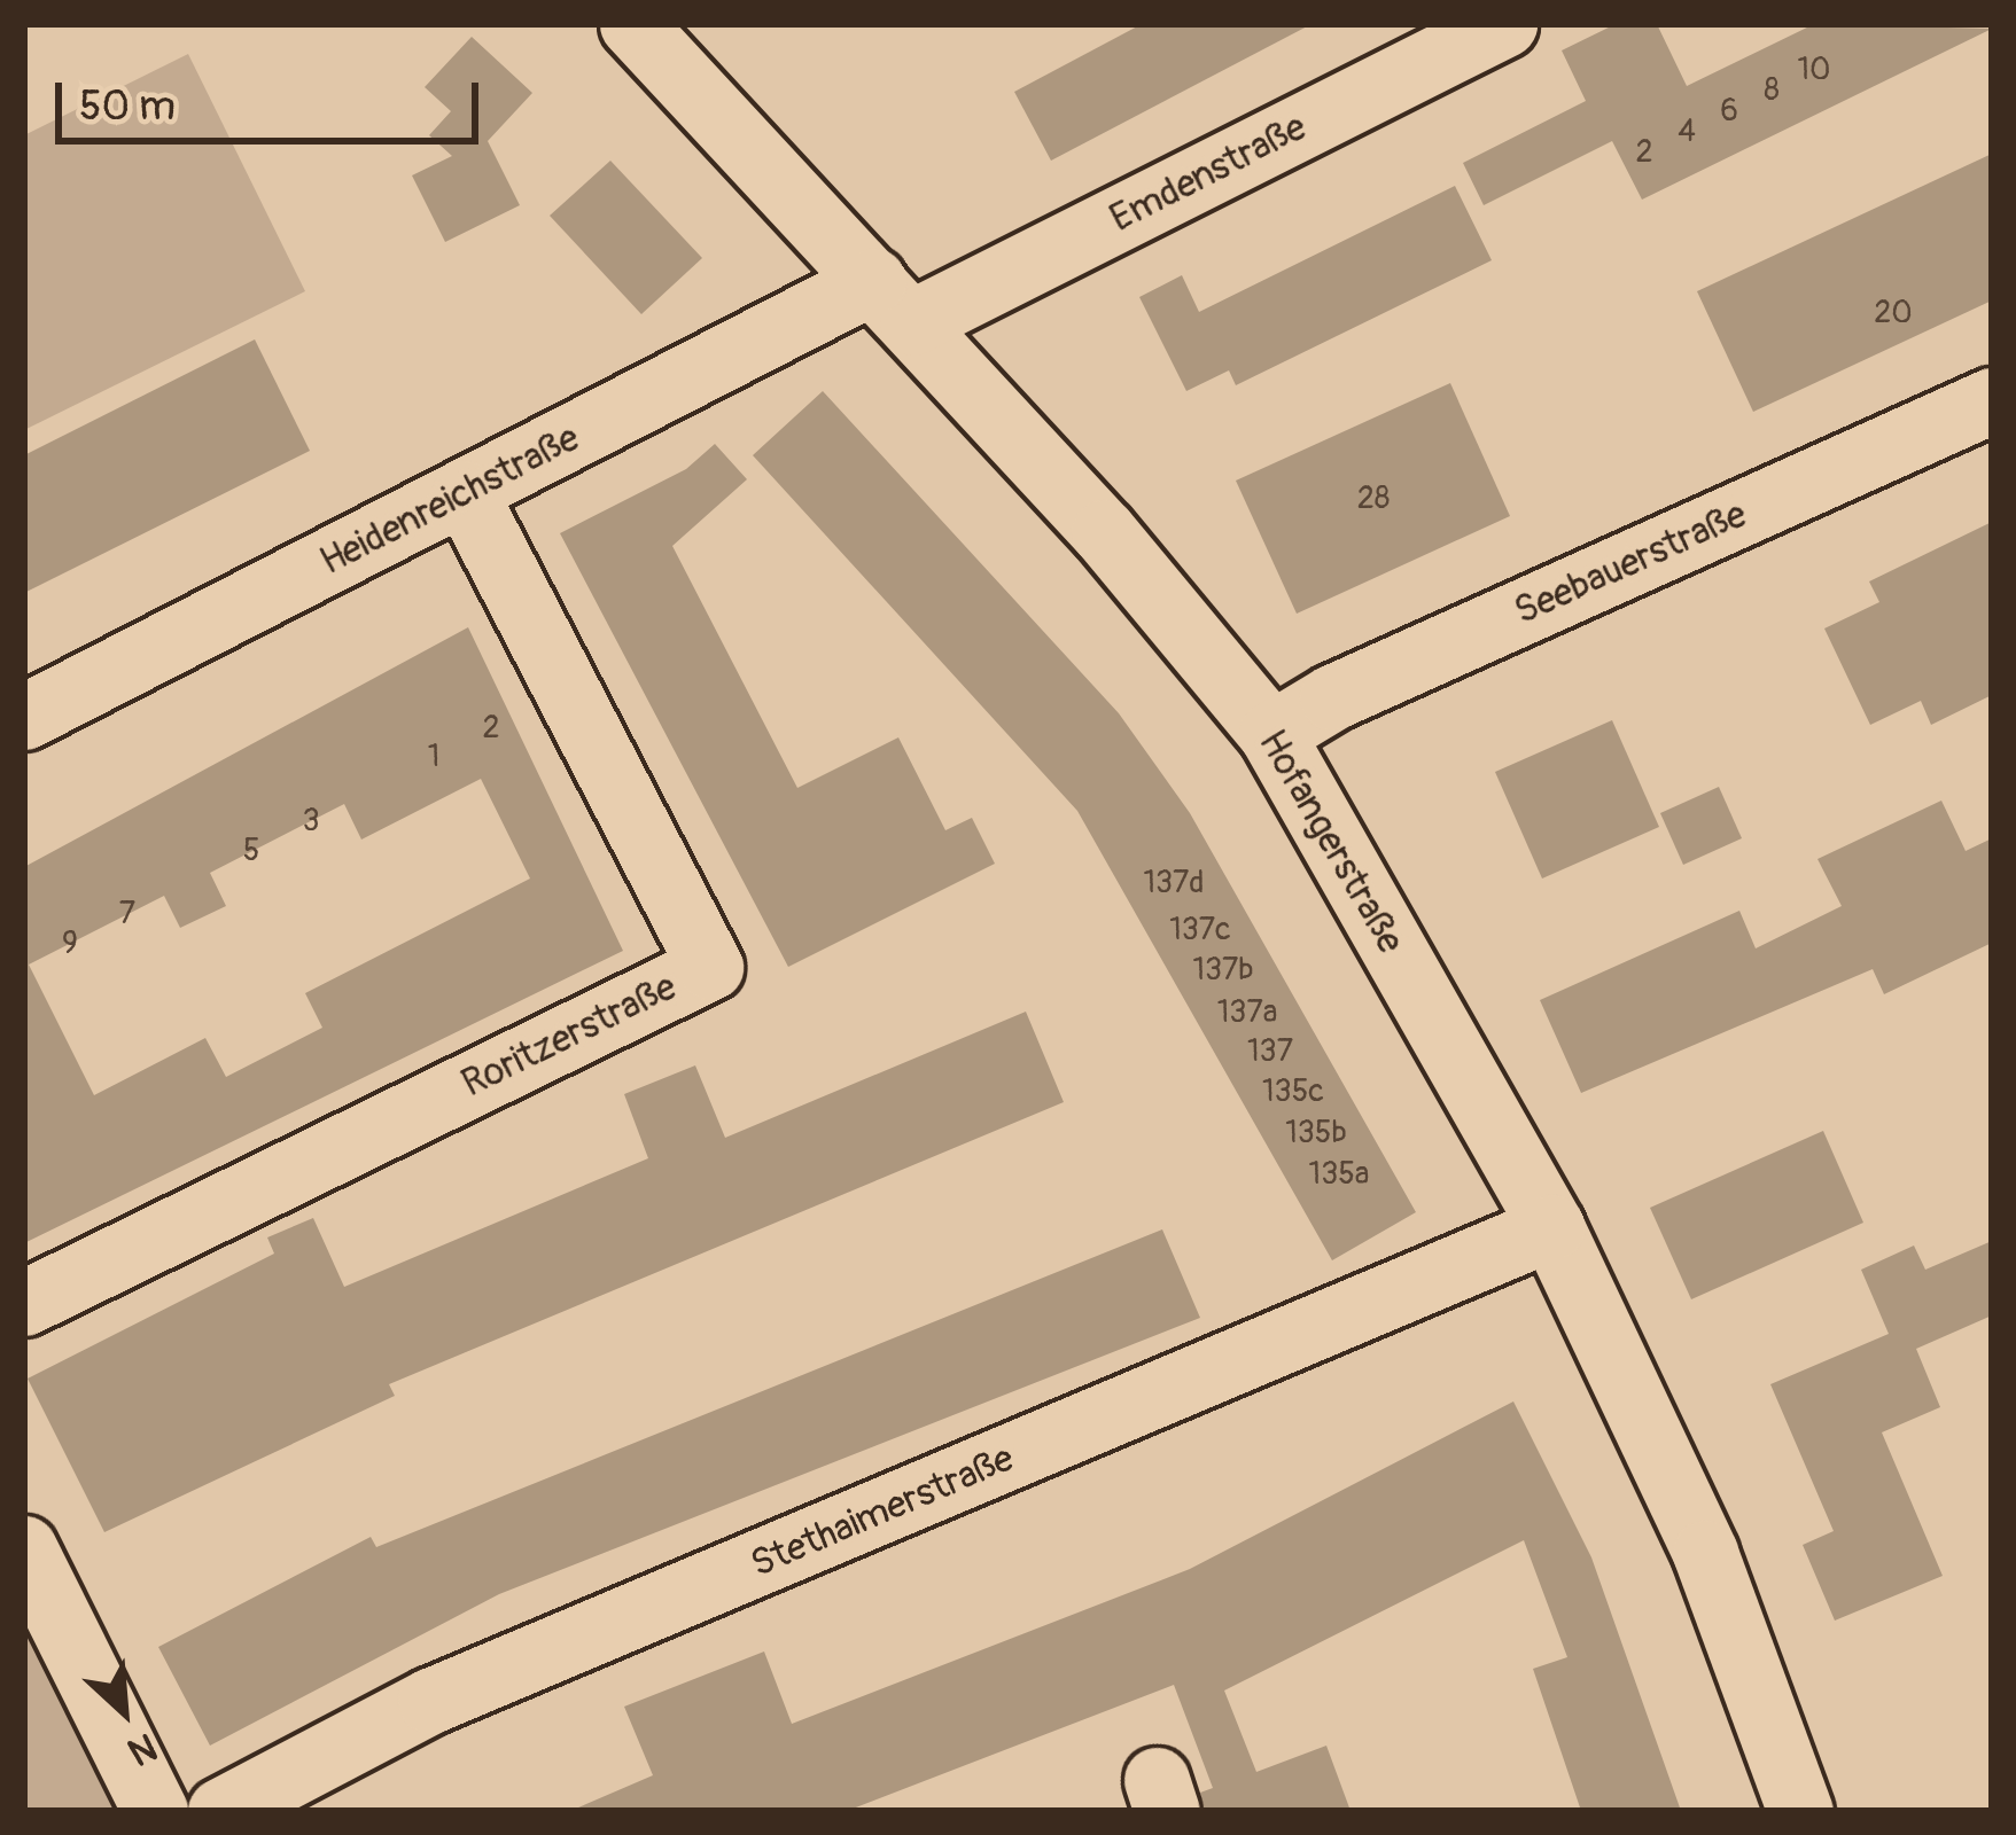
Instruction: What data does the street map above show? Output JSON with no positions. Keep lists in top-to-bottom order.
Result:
{
  "streets": {
    "street": [
      "Emdenstraße",
      "Heidenreichstraße",
      "Seebauerstraße",
      "Hofangerstraße",
      "Roritzerstraße",
      "Stethaimerstraße"
    ]
  },
  "crossings": [
    ["Emdenstraße", "Heidenreichstraße"],
    ["Emdenstraße", "Hofangerstraße"],
    ["Heidenreichstraße", "Hofangerstraße"],
    ["Heidenreichstraße", "Roritzerstraße"],
    ["Seebauerstraße", "Hofangerstraße"],
    ["Hofangerstraße", "Stethaimerstraße"]
  ],
  "house_numbers": [
    "10",
    "8",
    "6",
    "4",
    "2",
    "20",
    "28",
    "2",
    "1",
    "3",
    "5",
    "137d",
    "7",
    "137c",
    "9",
    "137b",
    "137a",
    "137",
    "135c",
    "135b",
    "135a"
  ],
  "scale_bar": "50 m",
  "north": "bottom right"
}
